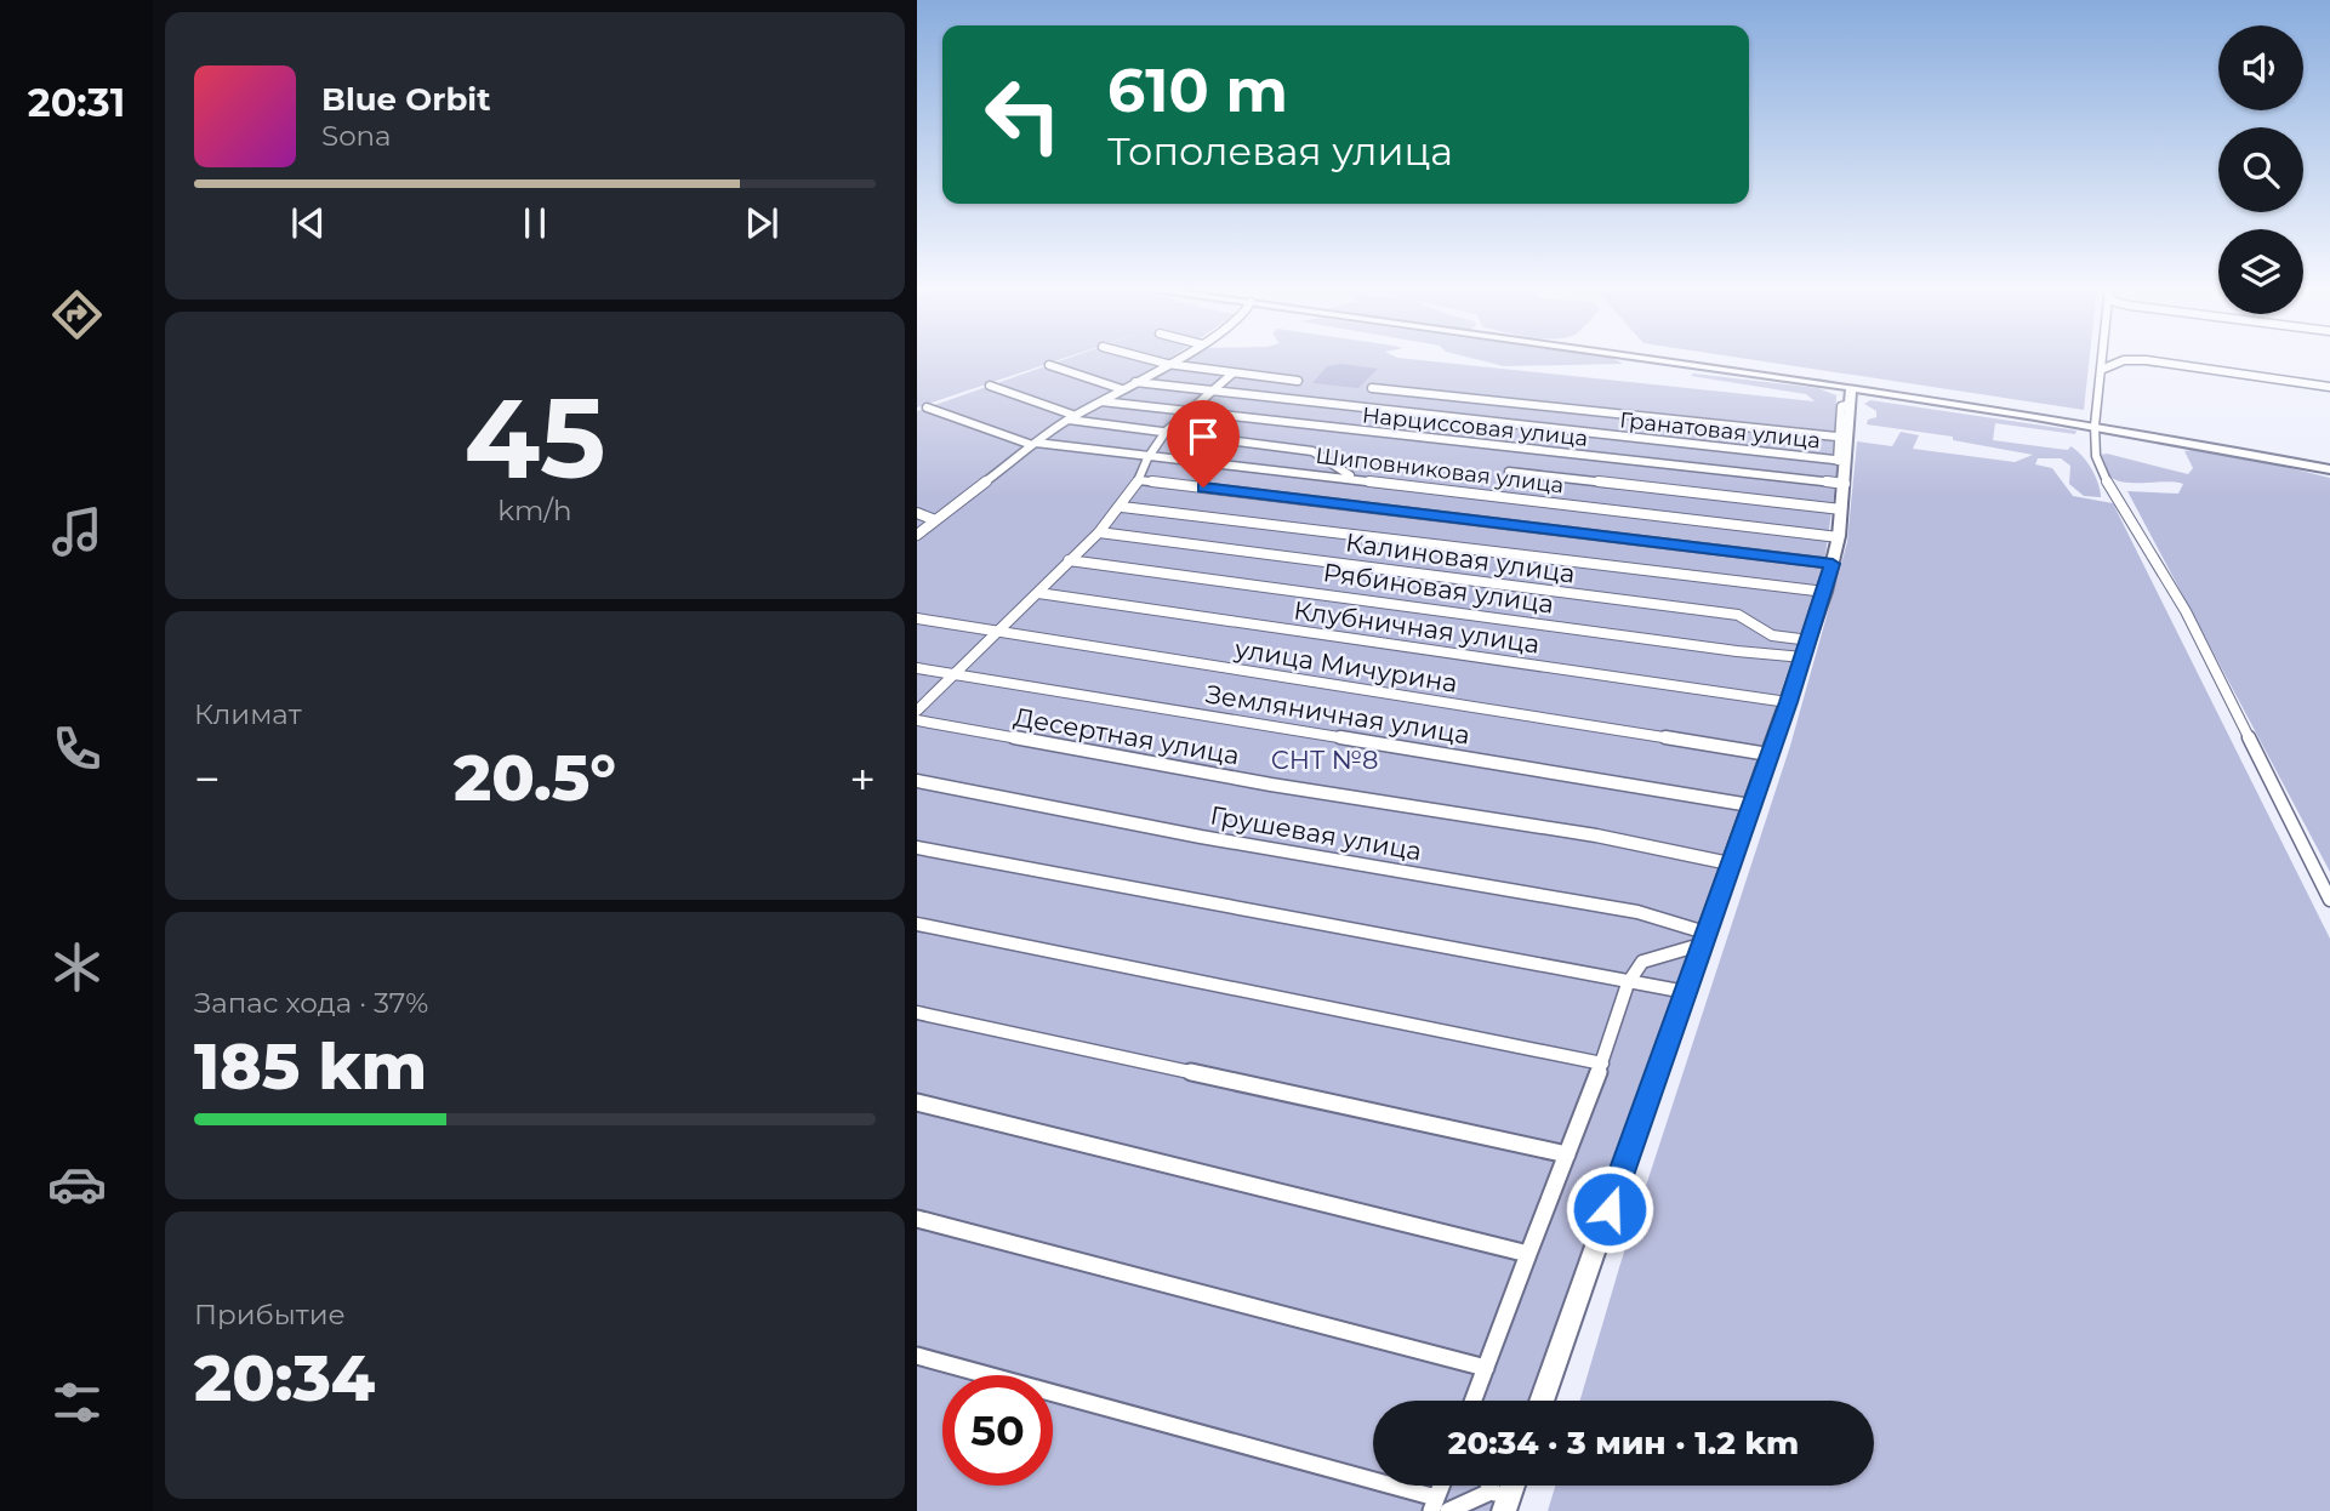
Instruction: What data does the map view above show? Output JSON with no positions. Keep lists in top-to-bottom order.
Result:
{
  "streets": {
    "street": [
      "Нарциссовая улица",
      "Гранатовая улица",
      "Шиповниковая улица",
      "Калиновая улица",
      "Рябиновая улица",
      "Клубничная улица",
      "улица Мичурина",
      "Земляничная улица",
      "Десертная улица",
      "Грушевая улица"
    ]
  },
  "crossings": [
    ["Калиновая улица", "Рябиновая улица"]
  ],
  "parks": ["СНТ №8"],
  "page": {
    "tabs": "20:31",
    "turn": ["610 m", "Тополевая улица"],
    "song": ["Blue Orbit", "Sona"],
    "tile": [
      ["45", "km/h"],
      "Климат",
      ["Запас хода · 37%", "185 km"],
      ["Прибытие", "20:34"]
    ],
    "heat": ["−", "20.5°", "+"],
    "limit": "50",
    "trip": "20:34 · 3 мин · 1.2 km"
  }
}
